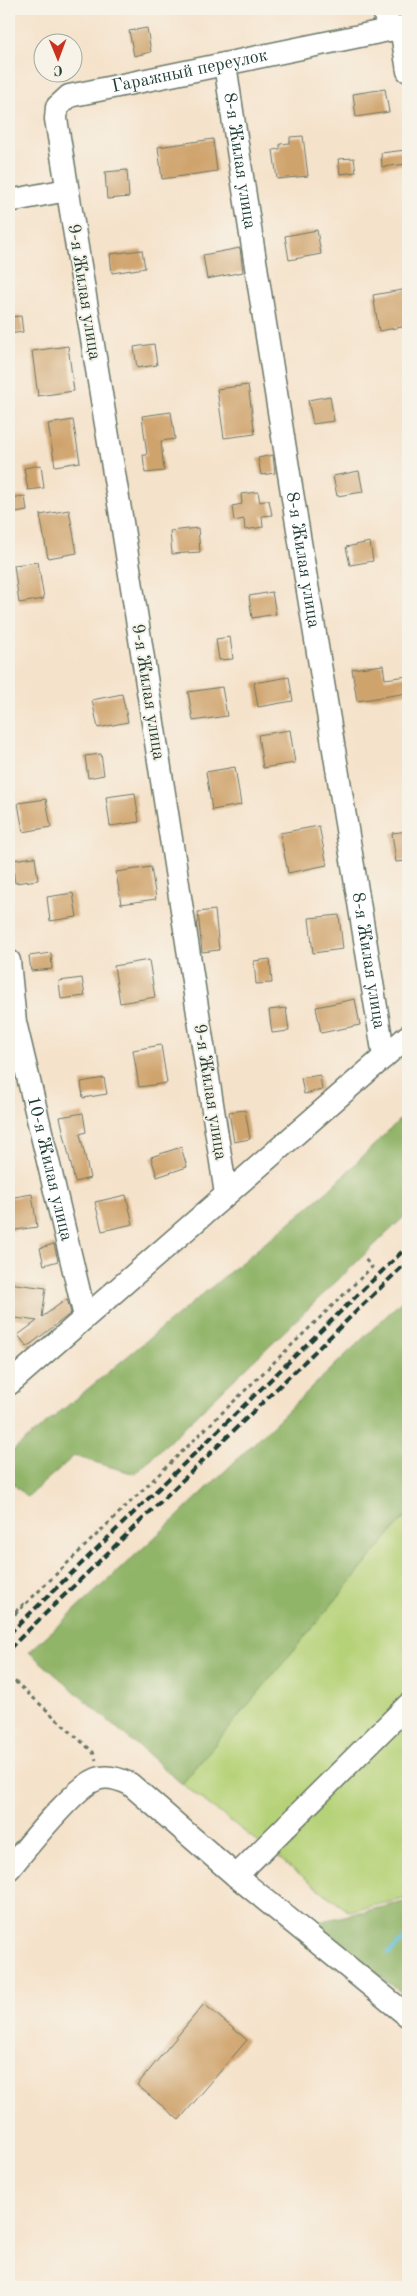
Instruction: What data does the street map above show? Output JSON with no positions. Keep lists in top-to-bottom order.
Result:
{
  "streets": {
    "street": [
      "Гаражный переулок",
      "8-я Жилая улица",
      "9-я Жилая улица",
      "10-я Жилая улица"
    ]
  },
  "crossings": [
    ["Гаражный переулок", "8-я Жилая улица"],
    ["Гаражный переулок", "9-я Жилая улица"]
  ],
  "north": "bottom"
}
